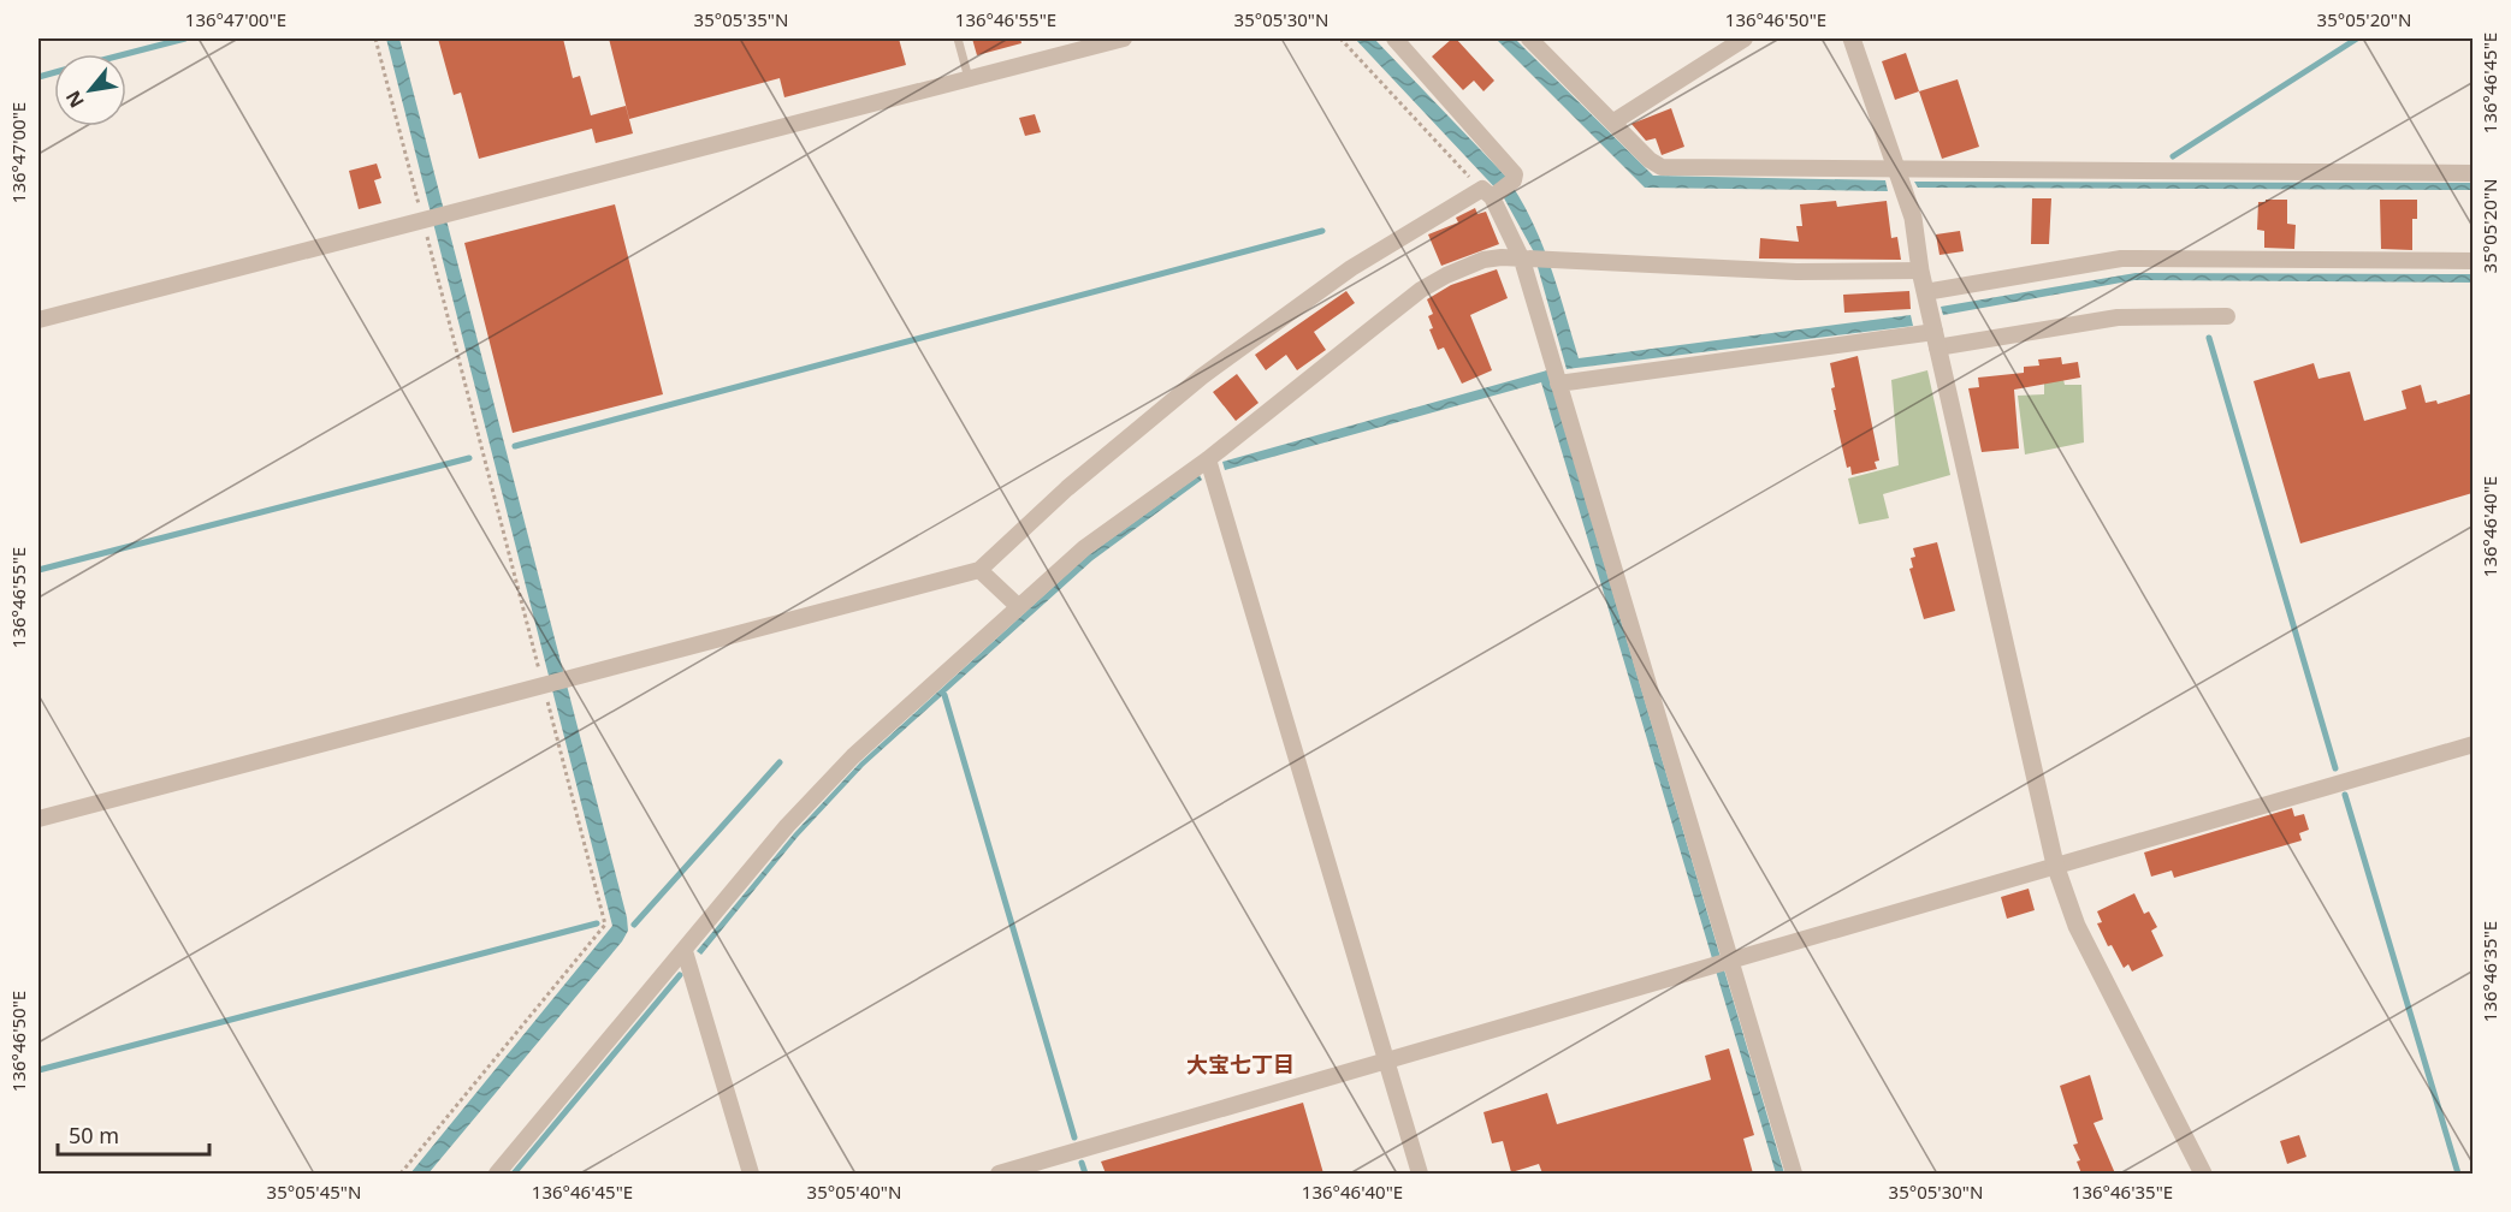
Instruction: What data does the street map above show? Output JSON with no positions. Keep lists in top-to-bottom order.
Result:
{
  "districts": ["大宝七丁目"],
  "scale_bar": "50 m",
  "north": "bottom left",
  "coordinates": [
    "136°47'00\"E",
    "35°05'35\"N",
    "136°46'55\"E",
    "35°05'30\"N",
    "136°46'50\"E",
    "35°05'20\"N",
    "136°46'45\"E",
    "136°46'40\"E",
    "136°46'35\"E",
    "35°05'45\"N",
    "35°05'40\"N"
  ]
}
